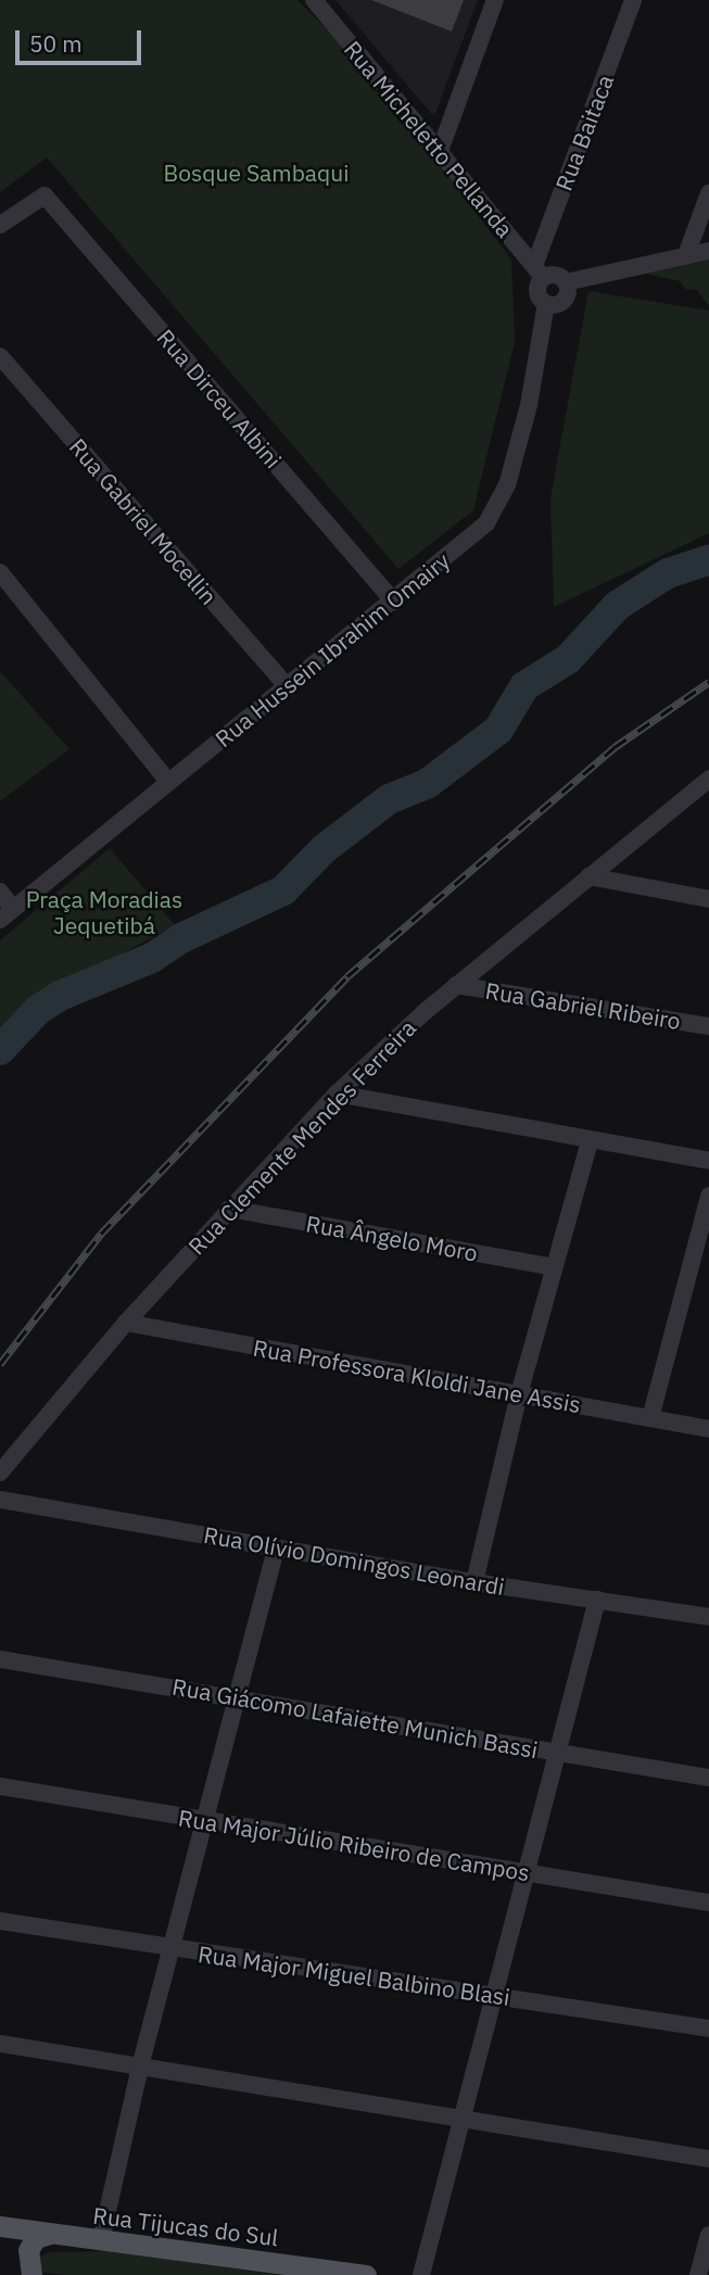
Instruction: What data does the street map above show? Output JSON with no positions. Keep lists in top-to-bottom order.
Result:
{
  "streets": {
    "main road": ["Rua Tijucas do Sul"],
    "street": [
      "Rua Baitaca",
      "Rua Micheletto Pellanda",
      "Rua Dirceu Albini",
      "Rua Gabriel Mocellin",
      "Rua Hussein Ibrahim Omairy",
      "Rua Gabriel Ribeiro",
      "Rua Clemente Mendes Ferreira",
      "Rua Ângelo Moro",
      "Rua Professora Kloldi Jane Assis",
      "Rua Olívio Domingos Leonardi",
      "Rua Giácomo Lafaiette Munich Bassi",
      "Rua Major Júlio Ribeiro de Campos",
      "Rua Major Miguel Balbino Blasi"
    ]
  },
  "crossings": [
    ["Rua Baitaca", "Rua Micheletto Pellanda"],
    ["Rua Baitaca", "Rua Hussein Ibrahim Omairy"],
    ["Rua Micheletto Pellanda", "Rua Hussein Ibrahim Omairy"],
    ["Rua Dirceu Albini", "Rua Hussein Ibrahim Omairy"],
    ["Rua Gabriel Mocellin", "Rua Hussein Ibrahim Omairy"],
    ["Rua Gabriel Ribeiro", "Rua Clemente Mendes Ferreira"],
    ["Rua Clemente Mendes Ferreira", "Rua Ângelo Moro"],
    ["Rua Clemente Mendes Ferreira", "Rua Professora Kloldi Jane Assis"]
  ],
  "parks": ["Bosque Sambaqui", "Praça Moradias Jequetibá"],
  "scale_bar": "50 m"
}
